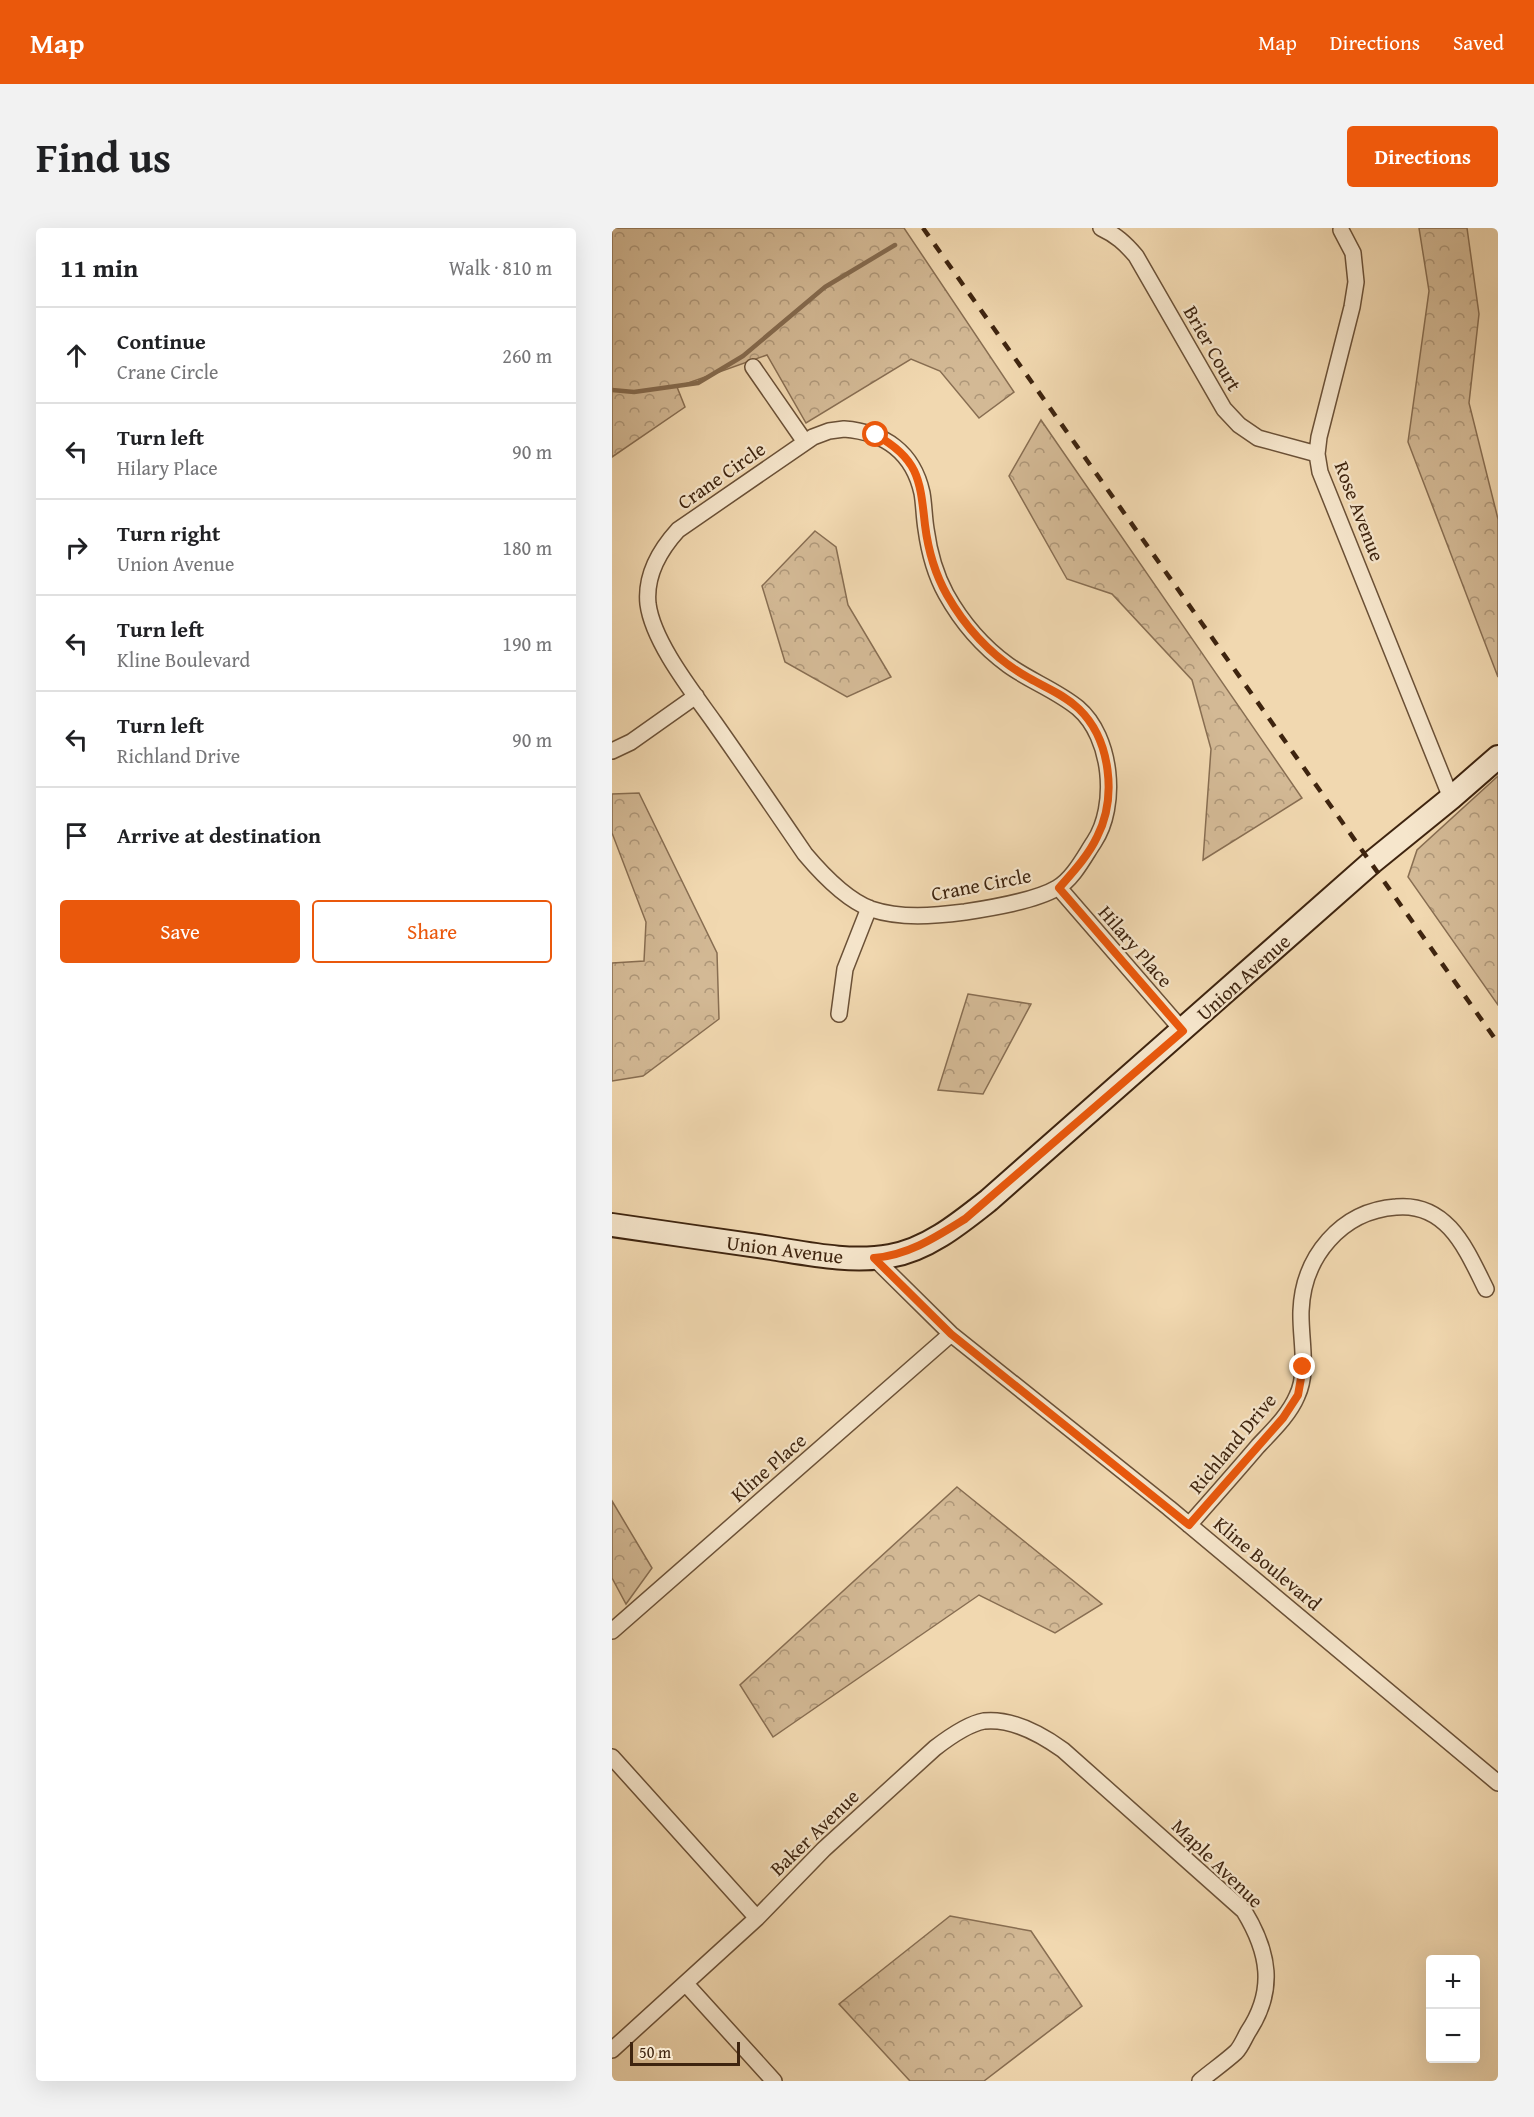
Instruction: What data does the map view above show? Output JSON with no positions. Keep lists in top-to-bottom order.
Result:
{
  "streets": {
    "main road": ["Union Avenue"],
    "street": [
      "Brier Court",
      "Crane Circle",
      "Rose Avenue",
      "Hilary Place",
      "Richland Drive",
      "Kline Place",
      "Kline Boulevard",
      "Baker Avenue",
      "Maple Avenue"
    ]
  },
  "crossings": [
    ["Brier Court", "Rose Avenue"],
    ["Crane Circle", "Hilary Place"],
    ["Rose Avenue", "Union Avenue"],
    ["Hilary Place", "Union Avenue"],
    ["Union Avenue", "Kline Boulevard"],
    ["Richland Drive", "Kline Boulevard"],
    ["Kline Place", "Kline Boulevard"],
    ["Baker Avenue", "Maple Avenue"]
  ],
  "scale_bar": "50 m",
  "page": {
    "header": "Map",
    "nav": ["Map", "Directions", "Saved"],
    "title": "Find us",
    "buttons": [
      "Directions",
      ["Save", "Share"]
    ],
    "heading": ["11 min", "Walk · 810 m"],
    "list": [
      ["Continue", "Crane Circle", "260 m"],
      ["Turn left", "Hilary Place", "90 m"],
      ["Turn right", "Union Avenue", "180 m"],
      ["Turn left", "Kline Boulevard", "190 m"],
      ["Turn left", "Richland Drive", "90 m"],
      "Arrive at destination"
    ],
    "map_buttons": ["+", "−"],
    "scale": "50 m"
  }
}
